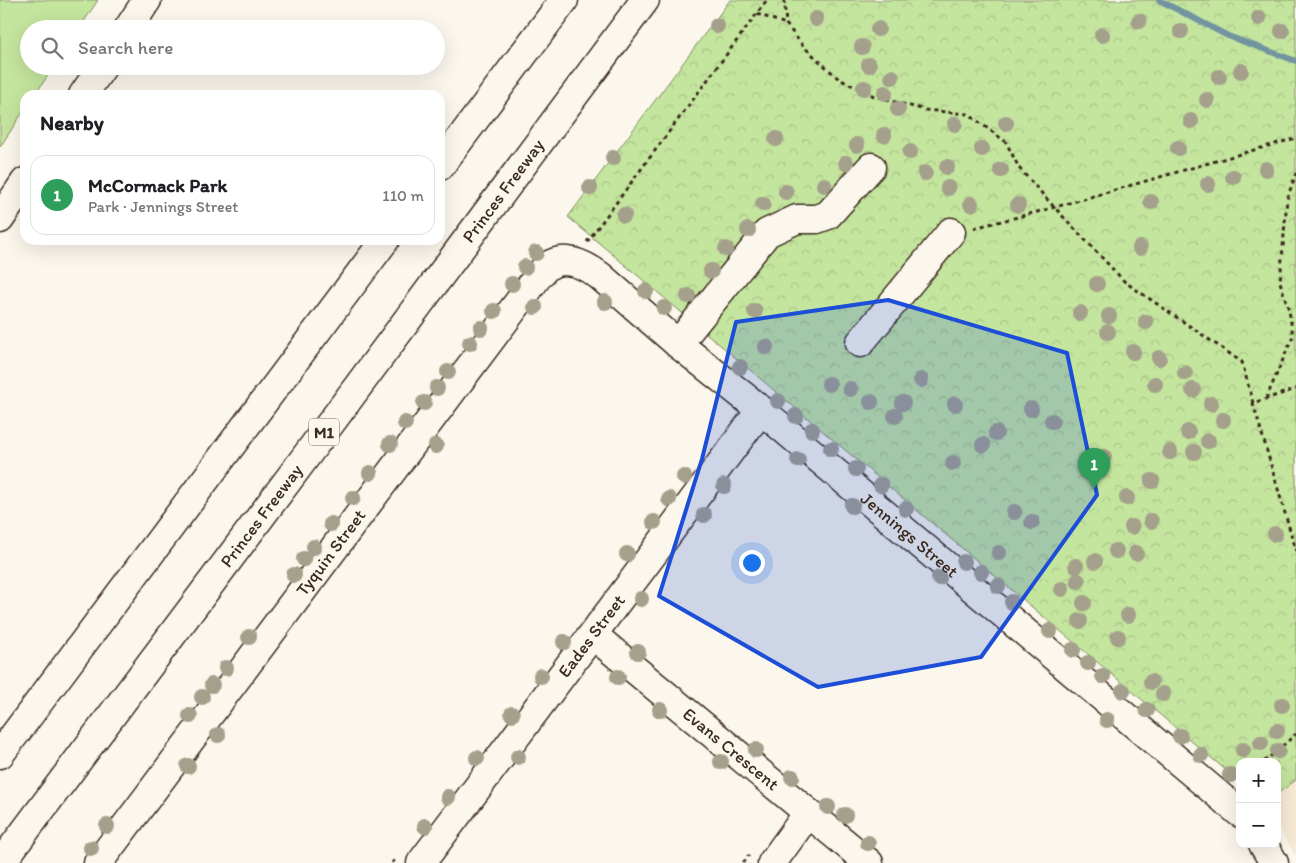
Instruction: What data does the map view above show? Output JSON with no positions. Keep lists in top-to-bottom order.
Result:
{
  "streets": {
    "main road": [
      "Princes Freeway",
      "M1",
      "Jennings Street",
      "Tyquin Street",
      "Eades Street",
      "Evans Crescent"
    ]
  },
  "crossings": [
    ["Jennings Street", "Tyquin Street"],
    ["Jennings Street", "Eades Street"],
    ["Eades Street", "Evans Crescent"]
  ],
  "page": {
    "search": "Search here",
    "heading": "Nearby",
    "list": [
      {
        "mark": "1",
        "name": "McCormack Park",
        "note": "Park · Jennings Street",
        "value": "110 m"
      }
    ],
    "pins": "1",
    "map_buttons": ["+", "−"]
  }
}
